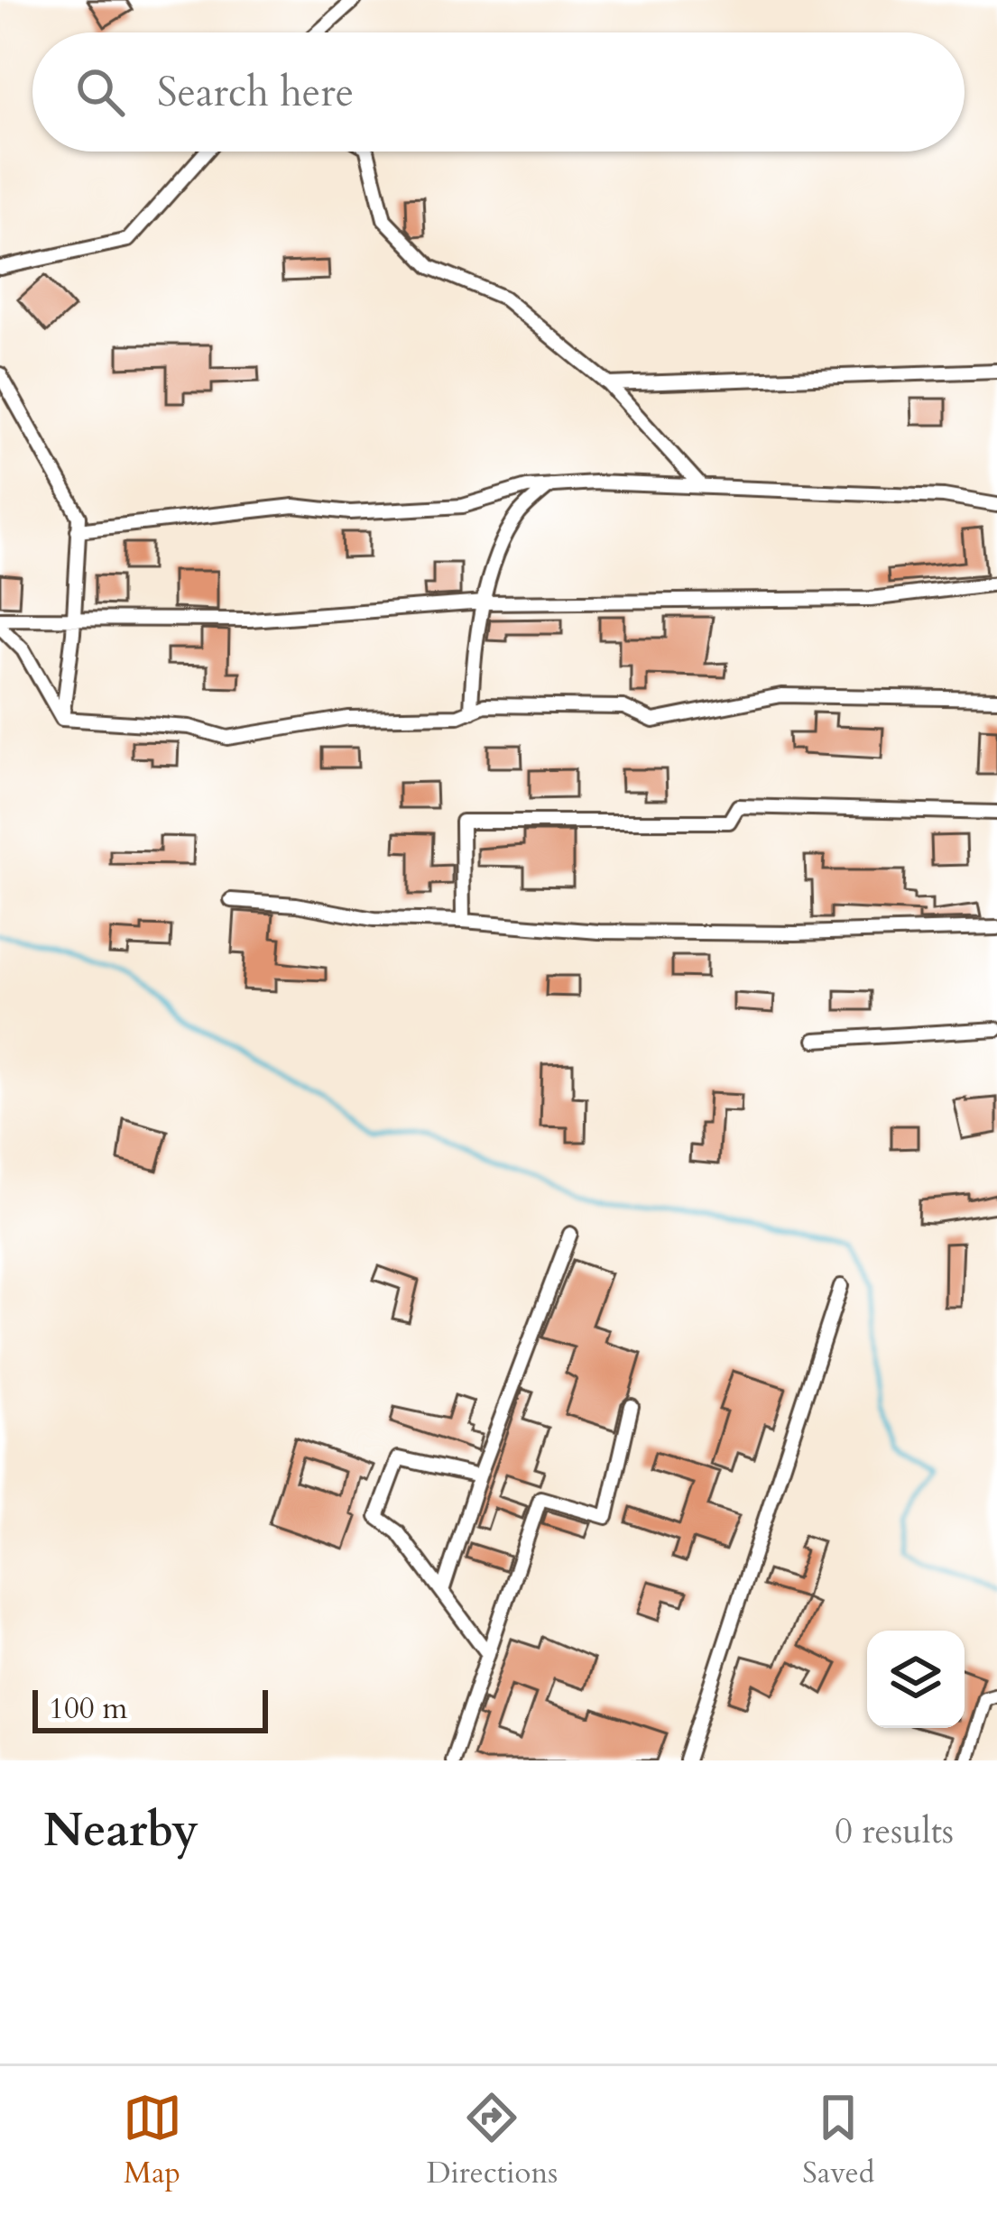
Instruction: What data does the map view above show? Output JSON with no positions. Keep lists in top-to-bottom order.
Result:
{
  "scale_bar": "100 m",
  "page": {
    "search": "Search here",
    "scale": "100 m",
    "heading": ["Nearby", "0 results"],
    "nav": ["Map", "Directions", "Saved"]
  }
}
